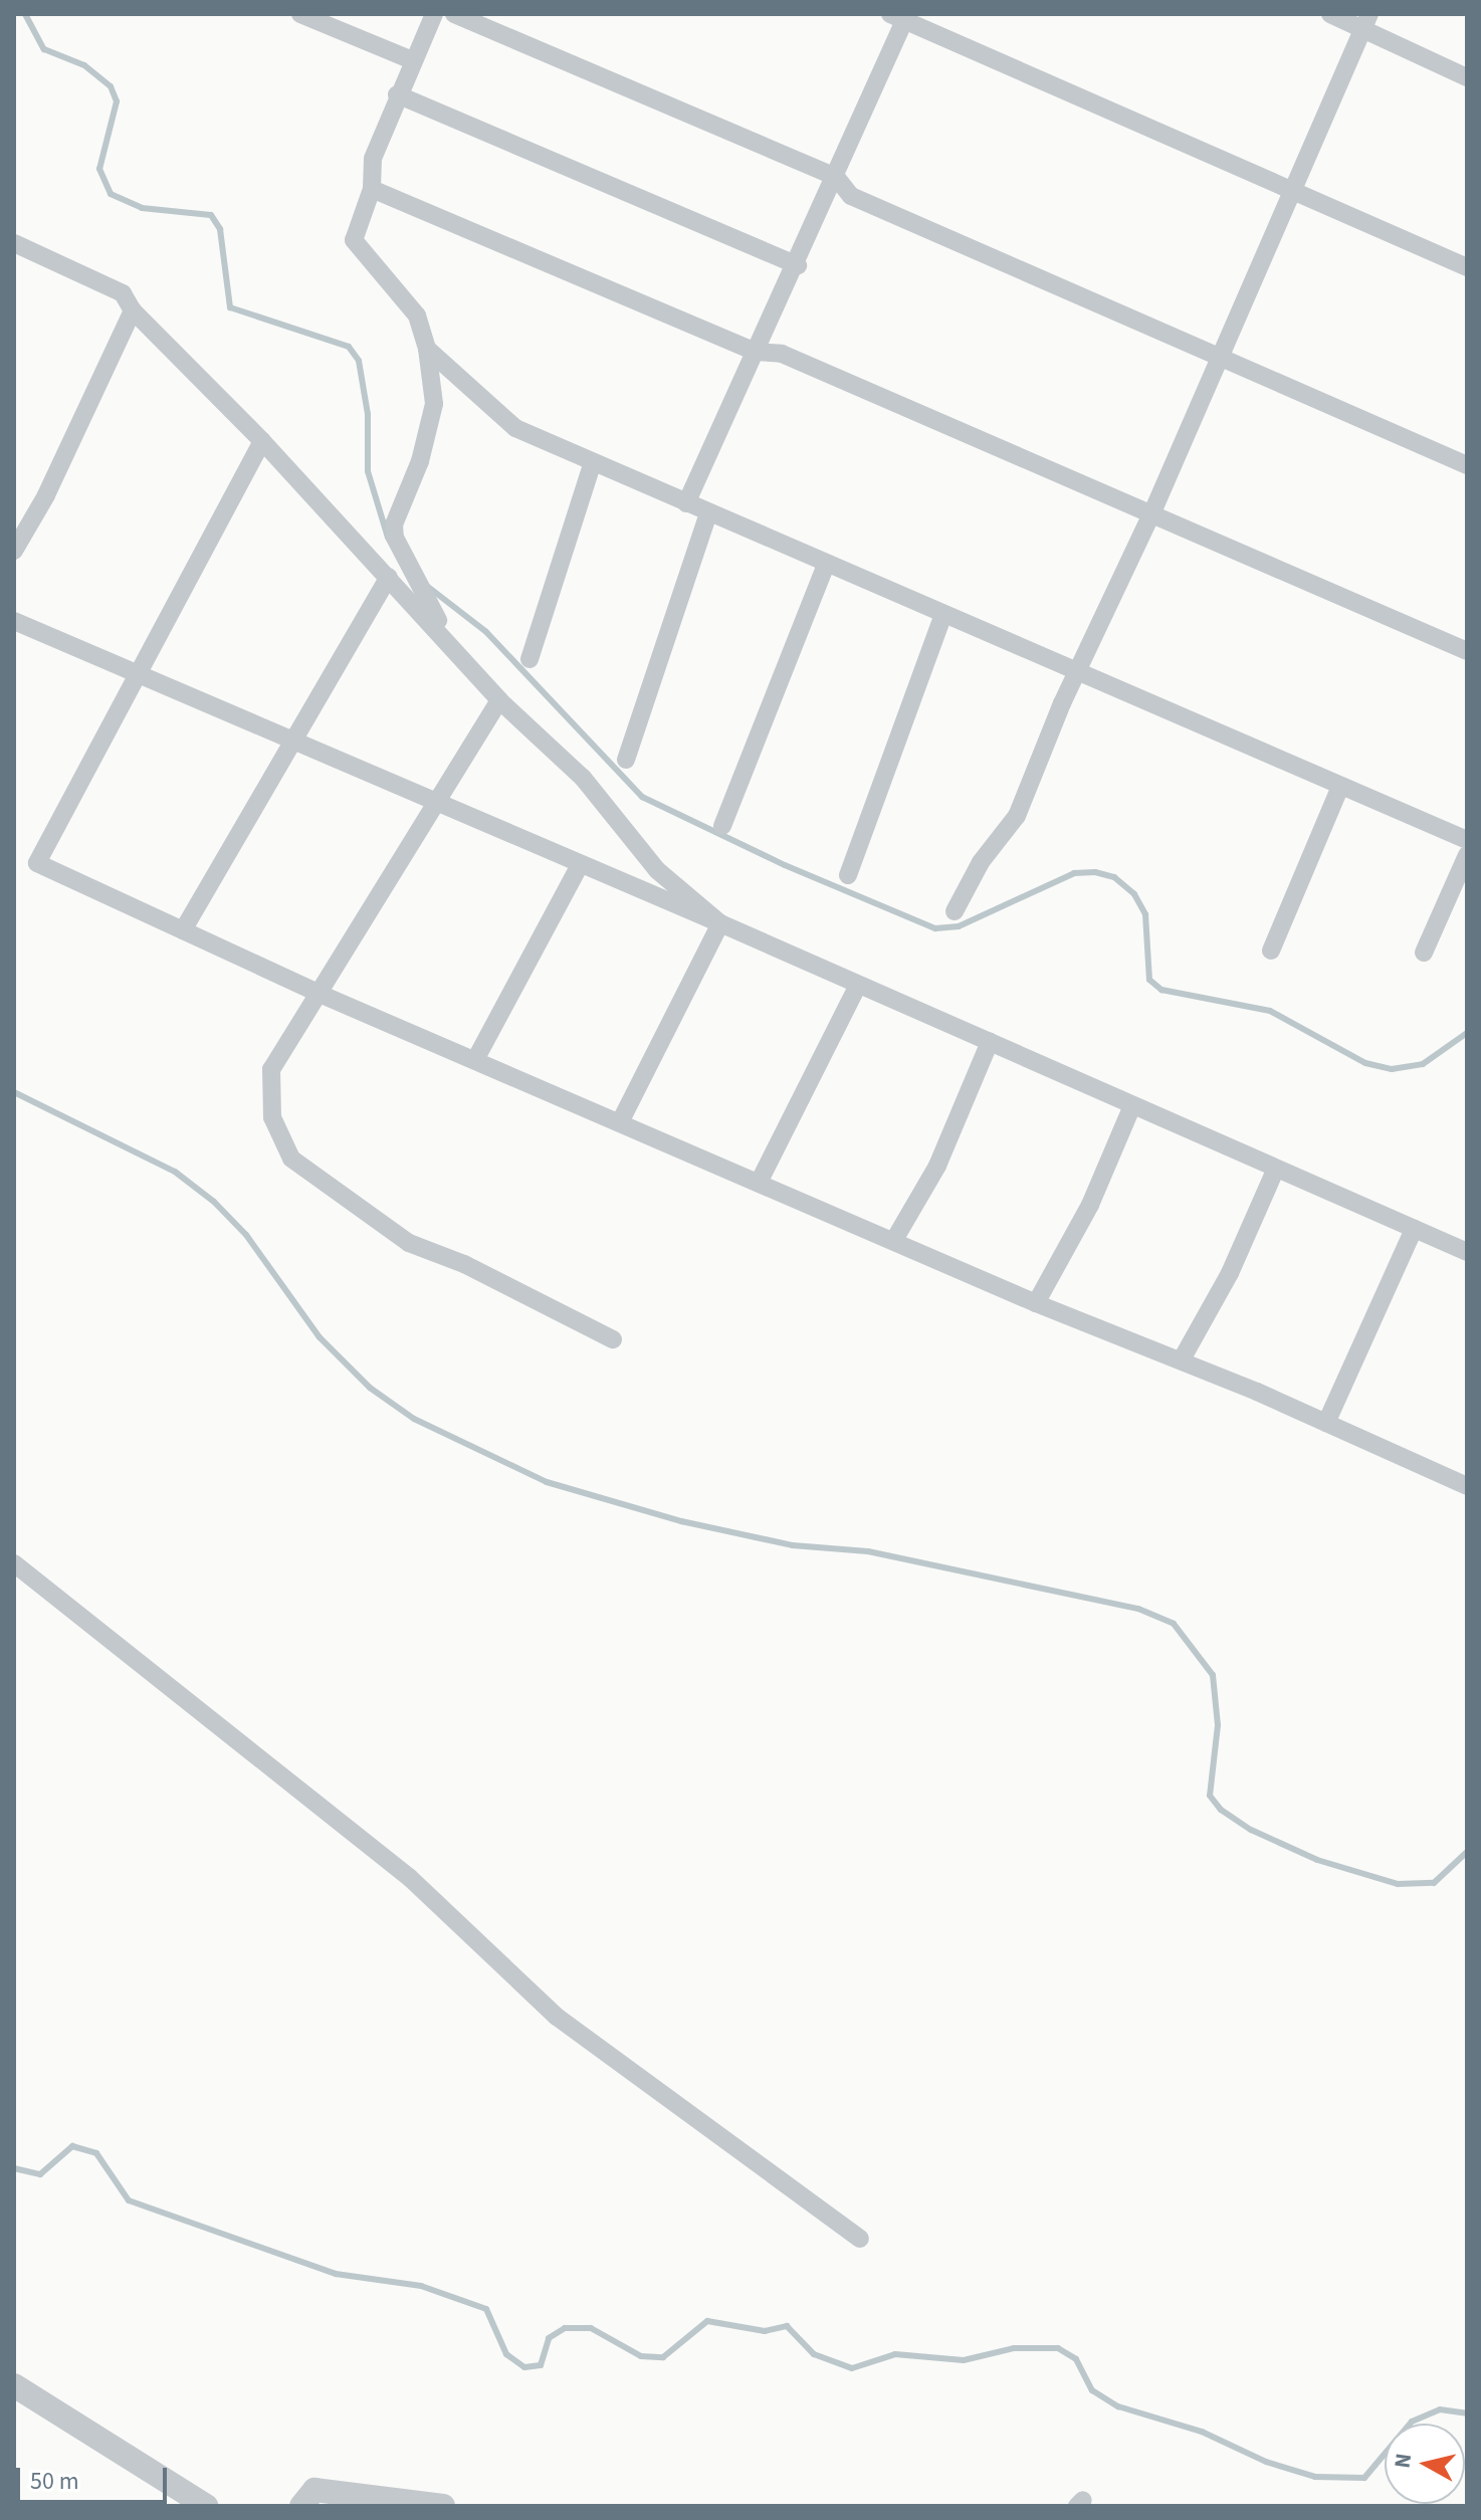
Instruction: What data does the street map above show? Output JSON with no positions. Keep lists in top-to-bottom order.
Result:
{
  "scale_bar": "50 m",
  "north": "left"
}
